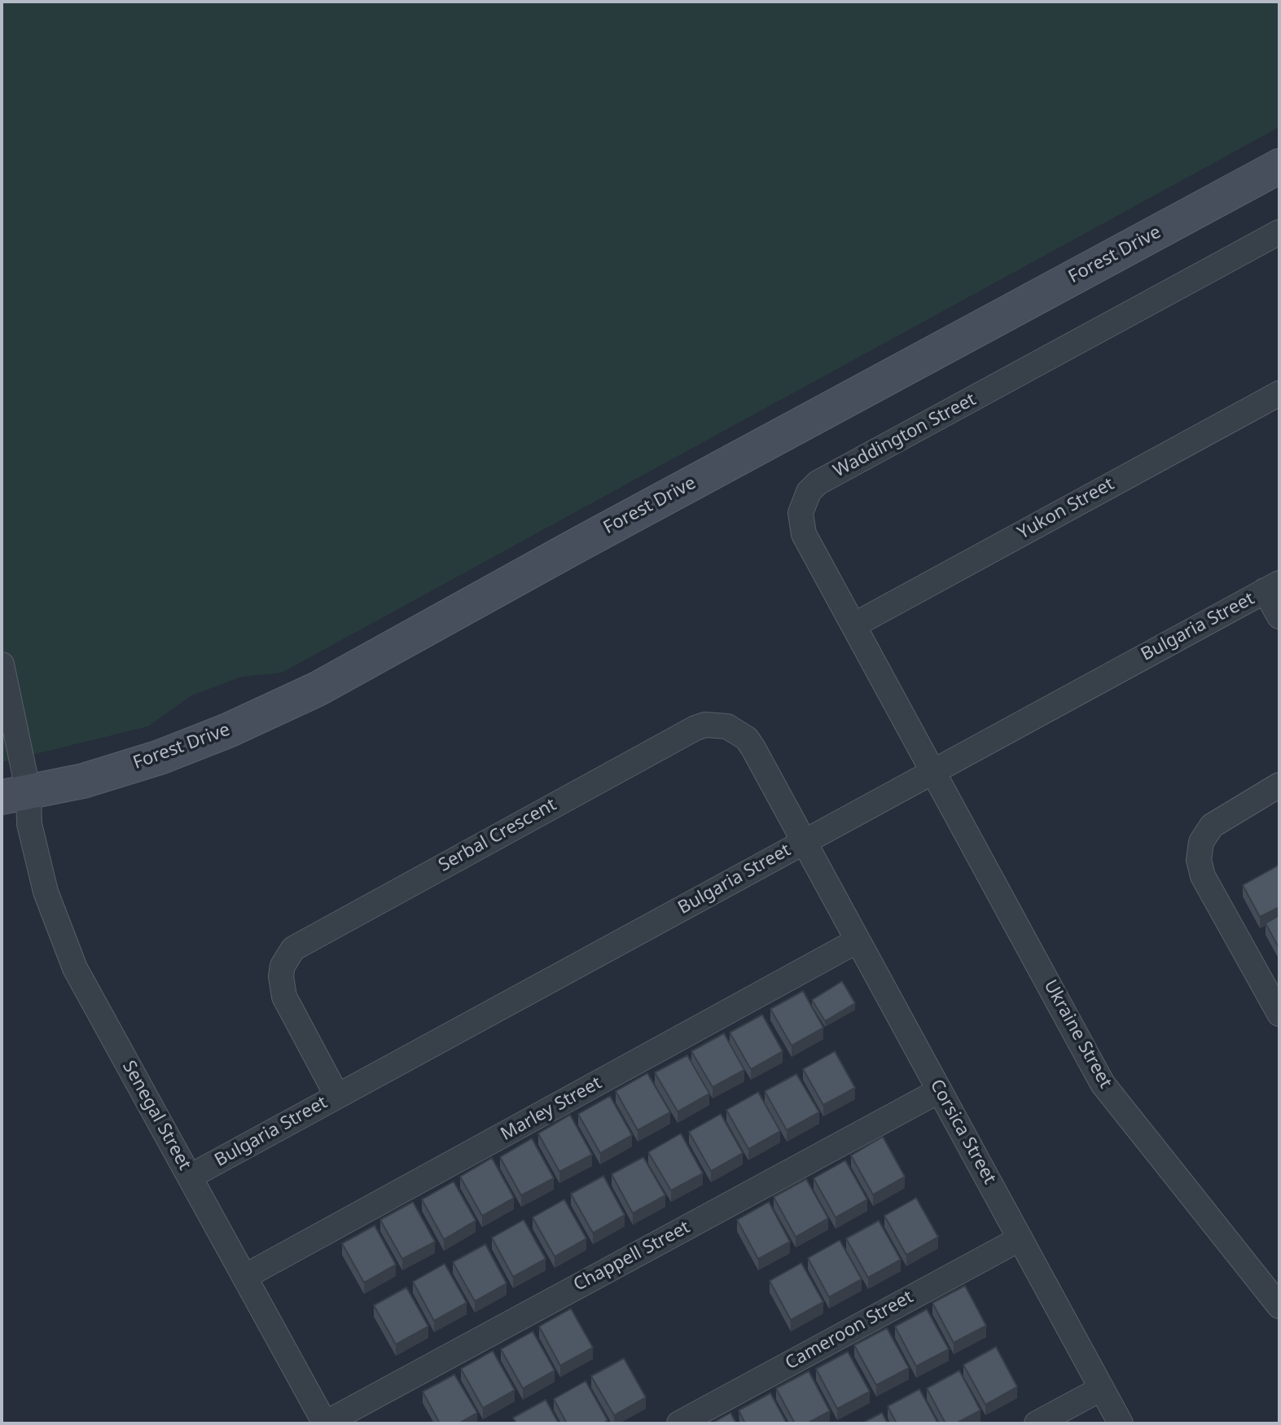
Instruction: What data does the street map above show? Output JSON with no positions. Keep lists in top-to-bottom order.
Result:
{
  "streets": {
    "street": [
      "Forest Drive",
      "Waddington Street",
      "Yukon Street",
      "Bulgaria Street",
      "Serbal Crescent",
      "Ukraine Street",
      "Marley Street",
      "Senegal Street",
      "Corsica Street",
      "Chappell Street",
      "Cameroon Street"
    ]
  },
  "crossings": [
    ["Forest Drive", "Senegal Street"],
    ["Waddington Street", "Yukon Street"],
    ["Waddington Street", "Bulgaria Street"],
    ["Waddington Street", "Ukraine Street"],
    ["Bulgaria Street", "Serbal Crescent"],
    ["Bulgaria Street", "Ukraine Street"],
    ["Bulgaria Street", "Senegal Street"],
    ["Bulgaria Street", "Corsica Street"],
    ["Serbal Crescent", "Corsica Street"],
    ["Marley Street", "Senegal Street"],
    ["Marley Street", "Corsica Street"],
    ["Senegal Street", "Chappell Street"],
    ["Corsica Street", "Chappell Street"],
    ["Corsica Street", "Cameroon Street"]
  ]
}
